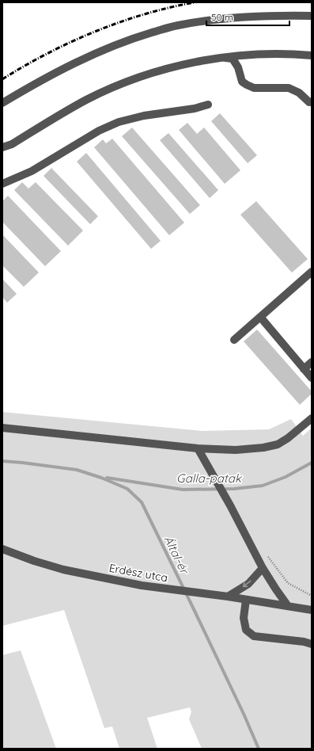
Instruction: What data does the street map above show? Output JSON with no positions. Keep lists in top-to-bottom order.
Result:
{
  "streets": {
    "street": ["Erdész utca"]
  },
  "water": ["Galla-patak", "Által-ér"],
  "scale_bar": "50 m"
}
